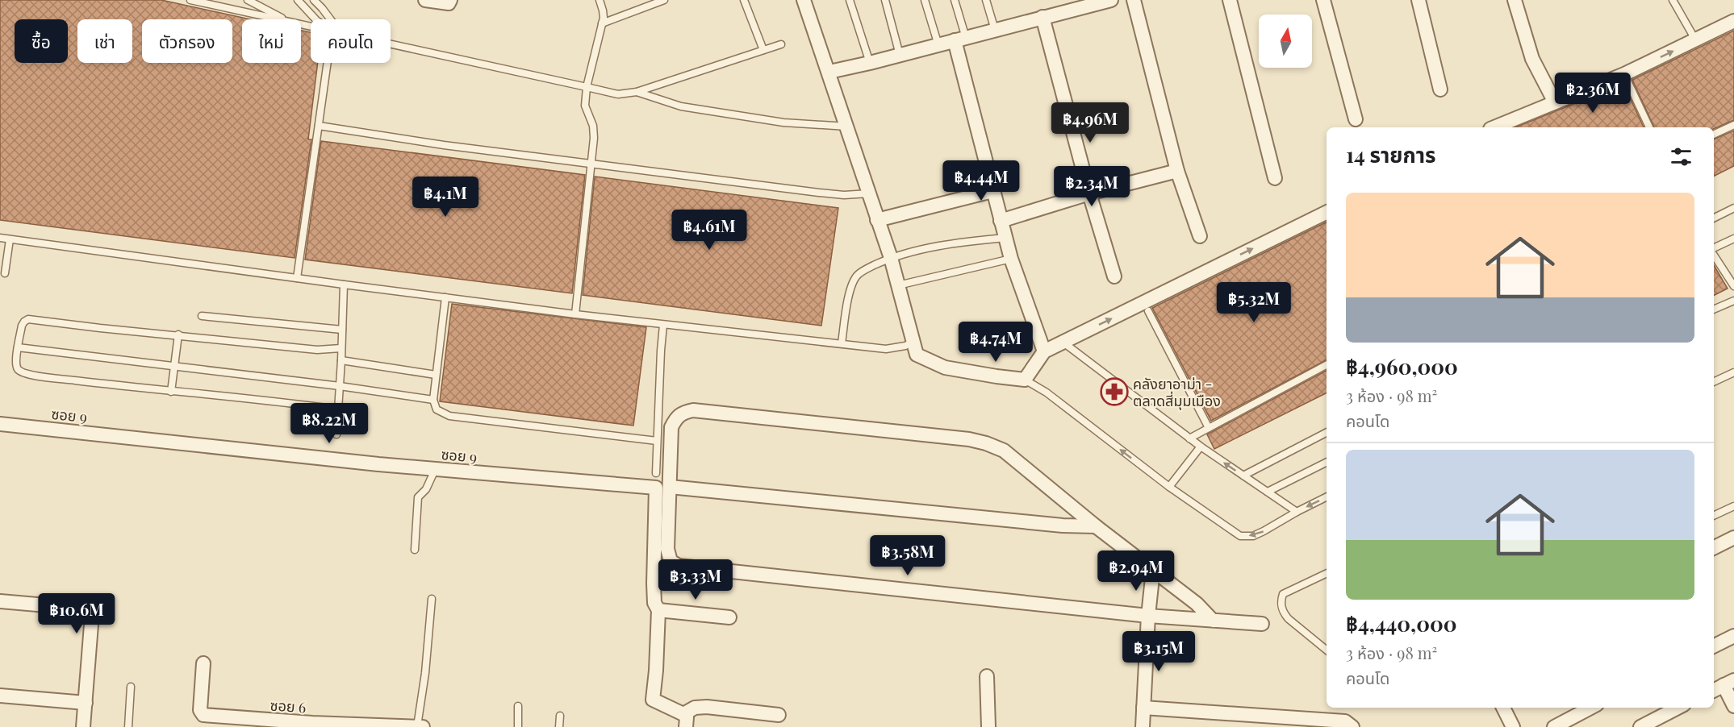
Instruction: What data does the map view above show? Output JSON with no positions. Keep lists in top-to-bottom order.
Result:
{
  "streets": {
    "street": ["ซอย 9", "ซอย 6"]
  },
  "places": {
    "pharmacy": ["คลังยาอาม่า - ตลาดสี่มุมเมือง"]
  },
  "north": "top",
  "page": {
    "chip": [
      "ซื้อ",
      "เช่า",
      "ตัวกรอง",
      "ใหม่",
      "คอนโด"
    ],
    "price": [
      "฿2.36M",
      "฿4.96M",
      "฿4.44M",
      "฿2.34M",
      "฿4.1M",
      "฿4.61M",
      "฿5.32M",
      "฿4.74M",
      "฿8.22M",
      "฿3.58M",
      "฿2.94M",
      "฿3.33M",
      "฿10.6M",
      "฿3.15M"
    ],
    "heading": "14 รายการ",
    "list": [
      {
        "name": "฿4,960,000",
        "note": "3 ห้อง · 98 m² · คอนโด"
      },
      {
        "name": "฿4,440,000",
        "note": "3 ห้อง · 98 m² · คอนโด"
      }
    ]
  }
}
